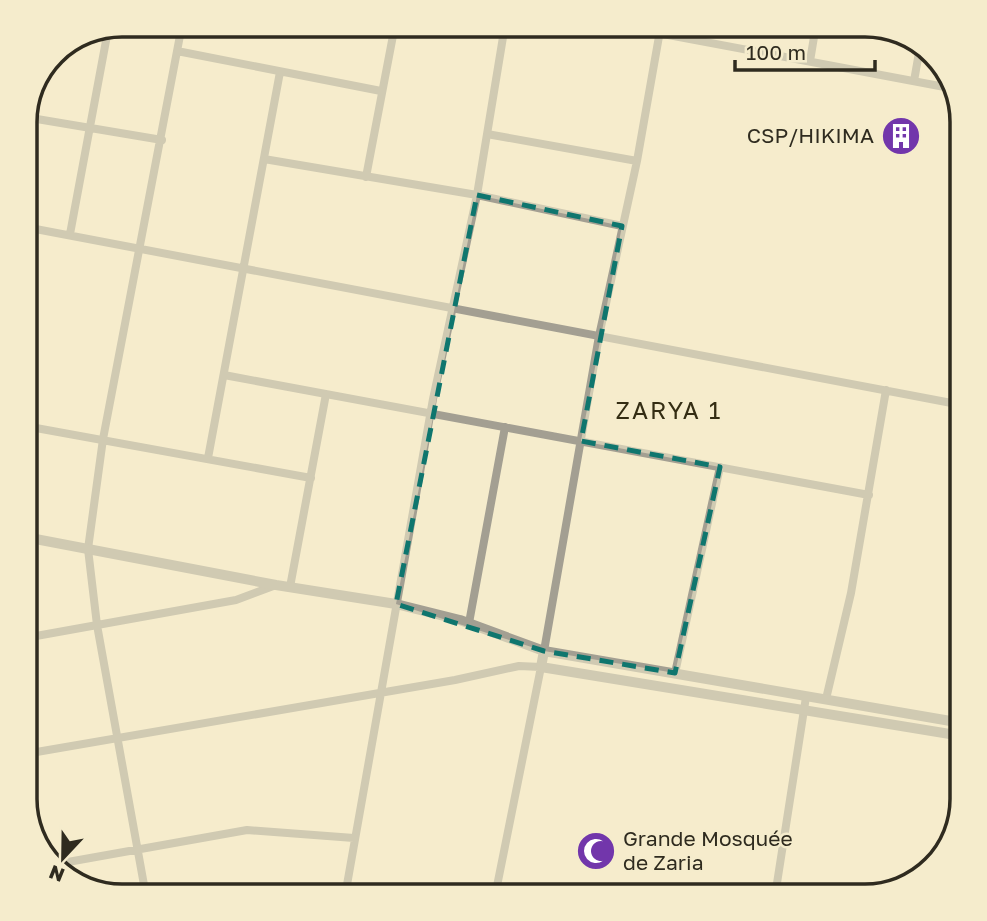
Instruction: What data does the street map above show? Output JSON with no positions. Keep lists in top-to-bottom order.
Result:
{
  "districts": ["ZARYA 1"],
  "places": {
    "building": ["CSP/HIKIMA"],
    "mosque": ["Grande Mosquée de Zaria"]
  },
  "scale_bar": "100 m",
  "north": "bottom"
}
